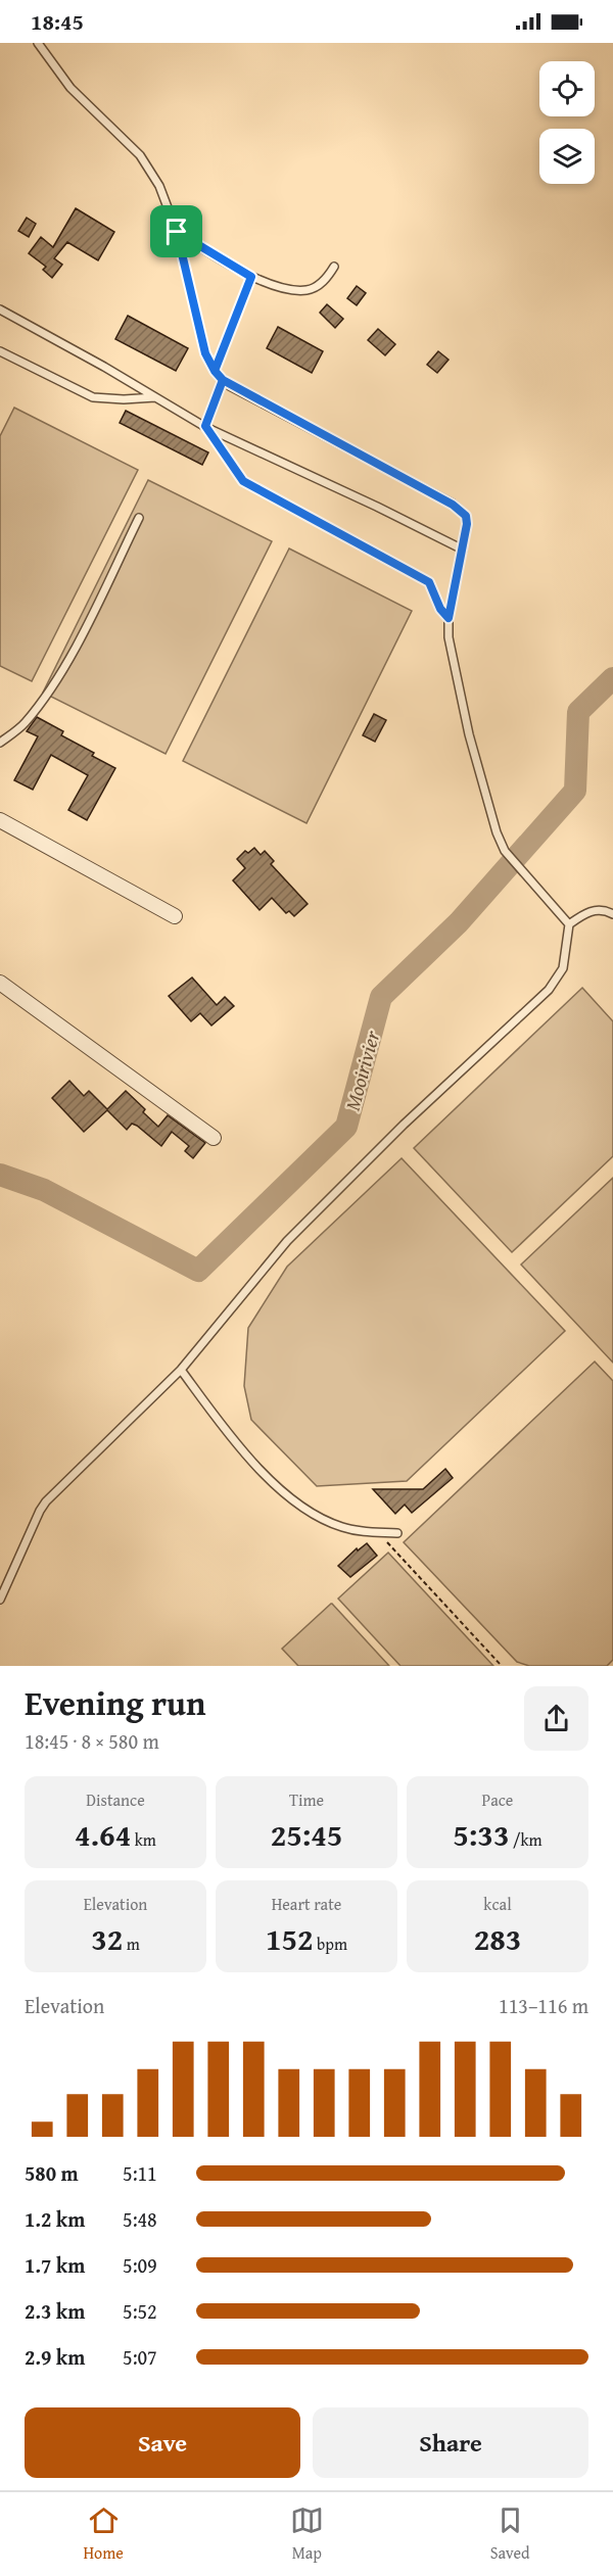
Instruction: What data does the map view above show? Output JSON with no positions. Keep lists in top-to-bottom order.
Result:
{
  "water": ["Mooirivier"],
  "page": {
    "status": "18:45",
    "heading": ["Evening run", "18:45 · 8 × 580 m"],
    "stats": [
      ["Distance", "4.64 km"],
      ["Time", "25:45"],
      ["Pace", "5:33 /km"],
      ["Elevation", "32 m"],
      ["Heart rate", "152 bpm"],
      ["kcal", "283"]
    ],
    "chart": ["Elevation", "113–116 m"],
    "list": [
      {
        "name": "580 m",
        "note": "5:11"
      },
      {
        "name": "1.2 km",
        "note": "5:48"
      },
      {
        "name": "1.7 km",
        "note": "5:09"
      },
      {
        "name": "2.3 km",
        "note": "5:52"
      },
      {
        "name": "2.9 km",
        "note": "5:07"
      }
    ],
    "buttons": ["Save", "Share"],
    "tabs": ["Home", "Map", "Saved"]
  }
}
